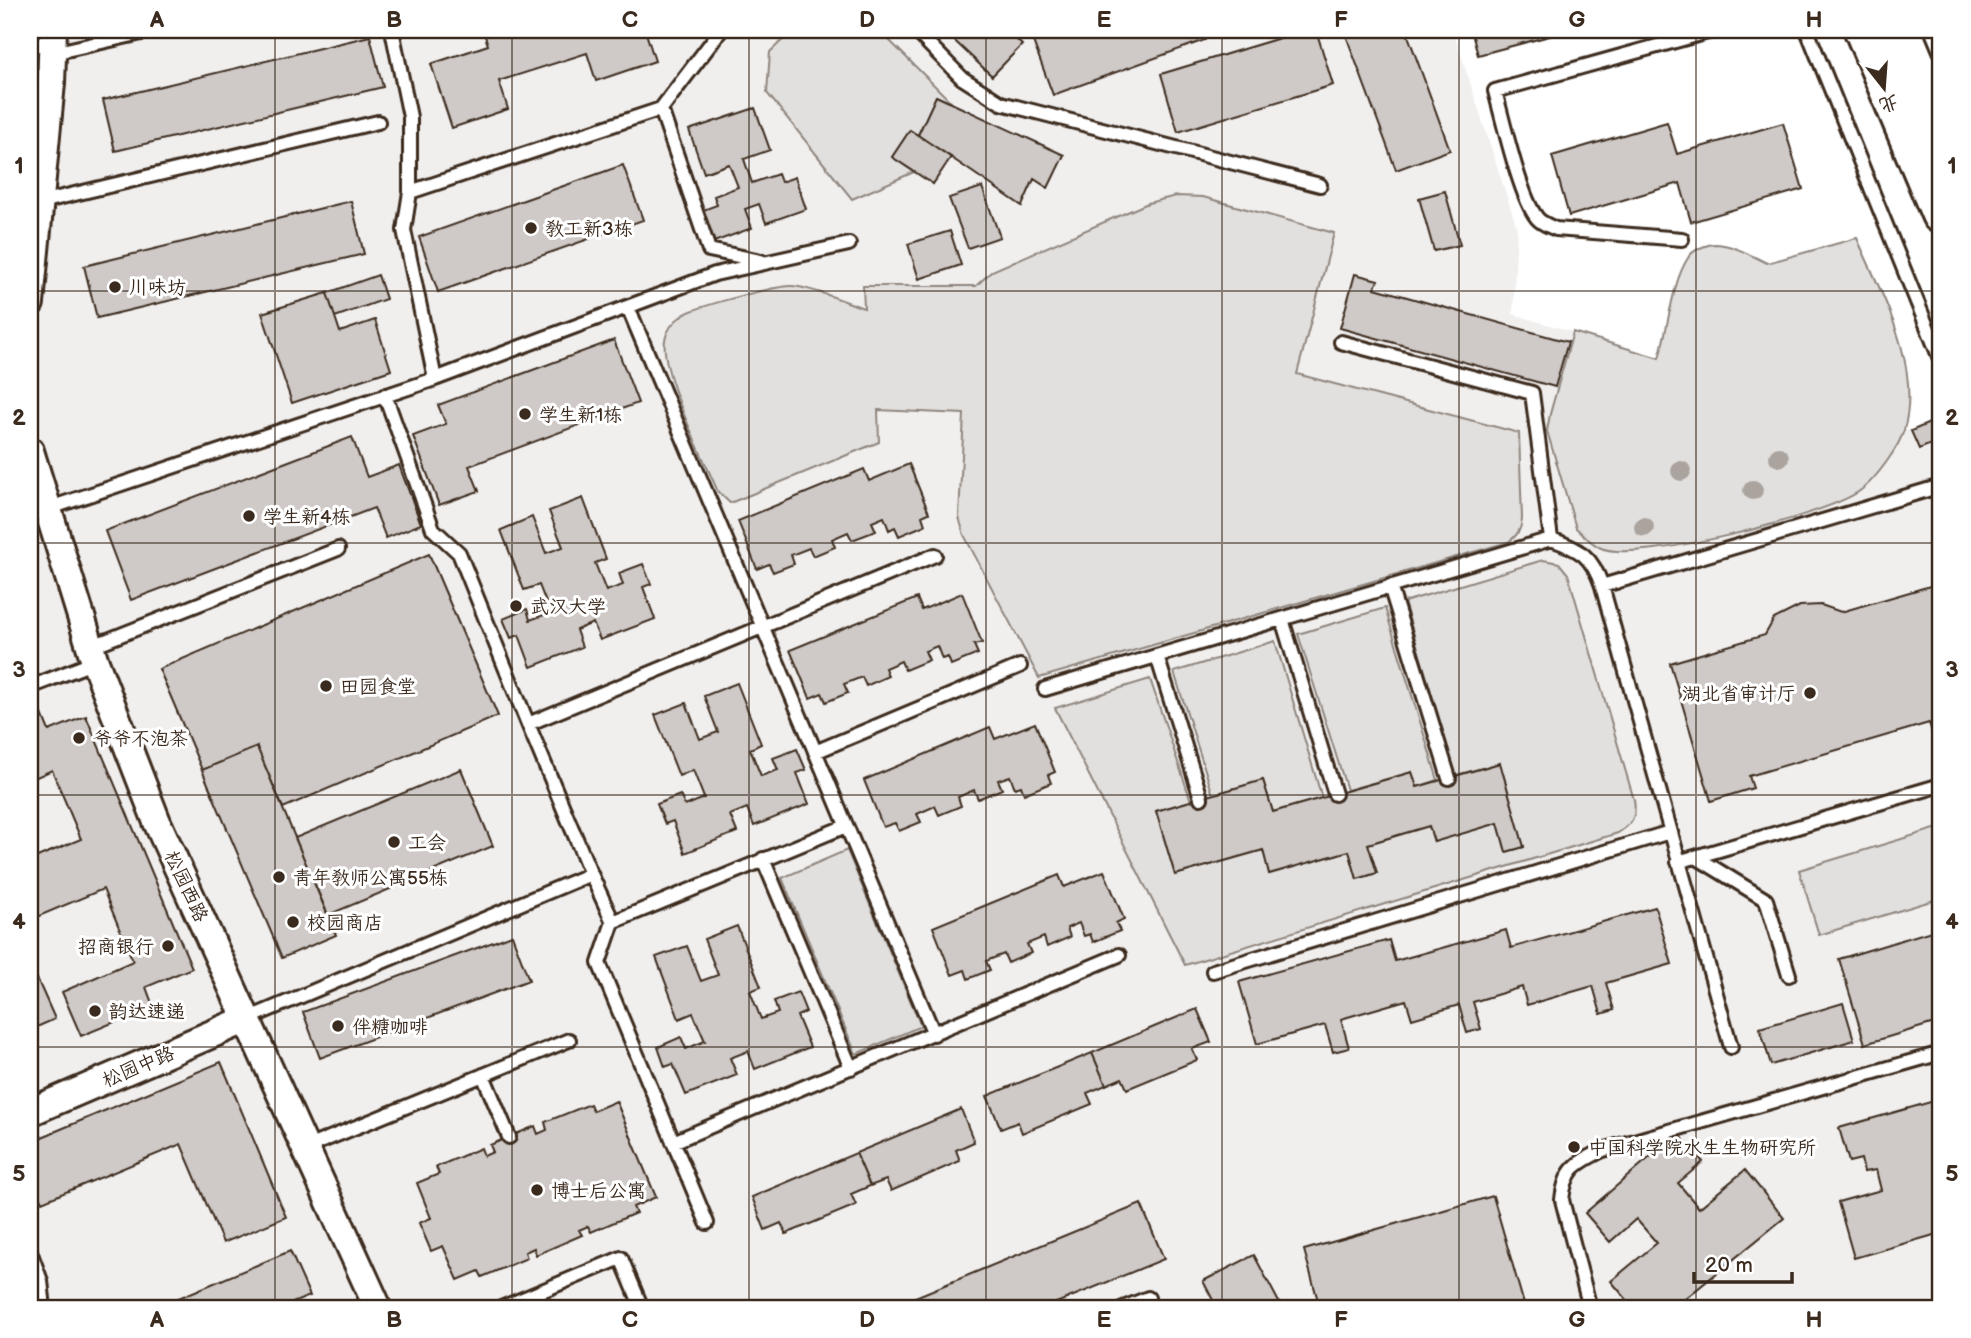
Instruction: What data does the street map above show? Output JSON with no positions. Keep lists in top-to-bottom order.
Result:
{
  "streets": {
    "street": ["松园西路", "松园中路"]
  },
  "crossings": [
    ["松园西路", "松园中路"]
  ],
  "places": [
    "教工新3栋",
    "川味坊",
    "学生新1栋",
    "学生新4栋",
    "武汉大学",
    "田园食堂",
    "湖北省审计厅",
    "爷爷不泡茶",
    "工会",
    "青年教师公寓55栋",
    "校园商店",
    "招商银行",
    "韵达速递",
    "伴糖咖啡",
    "中国科学院水生生物研究所",
    "博士后公寓"
  ],
  "scale_bar": "20 m",
  "north": "bottom",
  "grid": {
    "columns": [
      "A",
      "B",
      "C",
      "D",
      "E",
      "F",
      "G",
      "H"
    ],
    "rows": [
      "1",
      "2",
      "3",
      "4",
      "5"
    ]
  }
}
